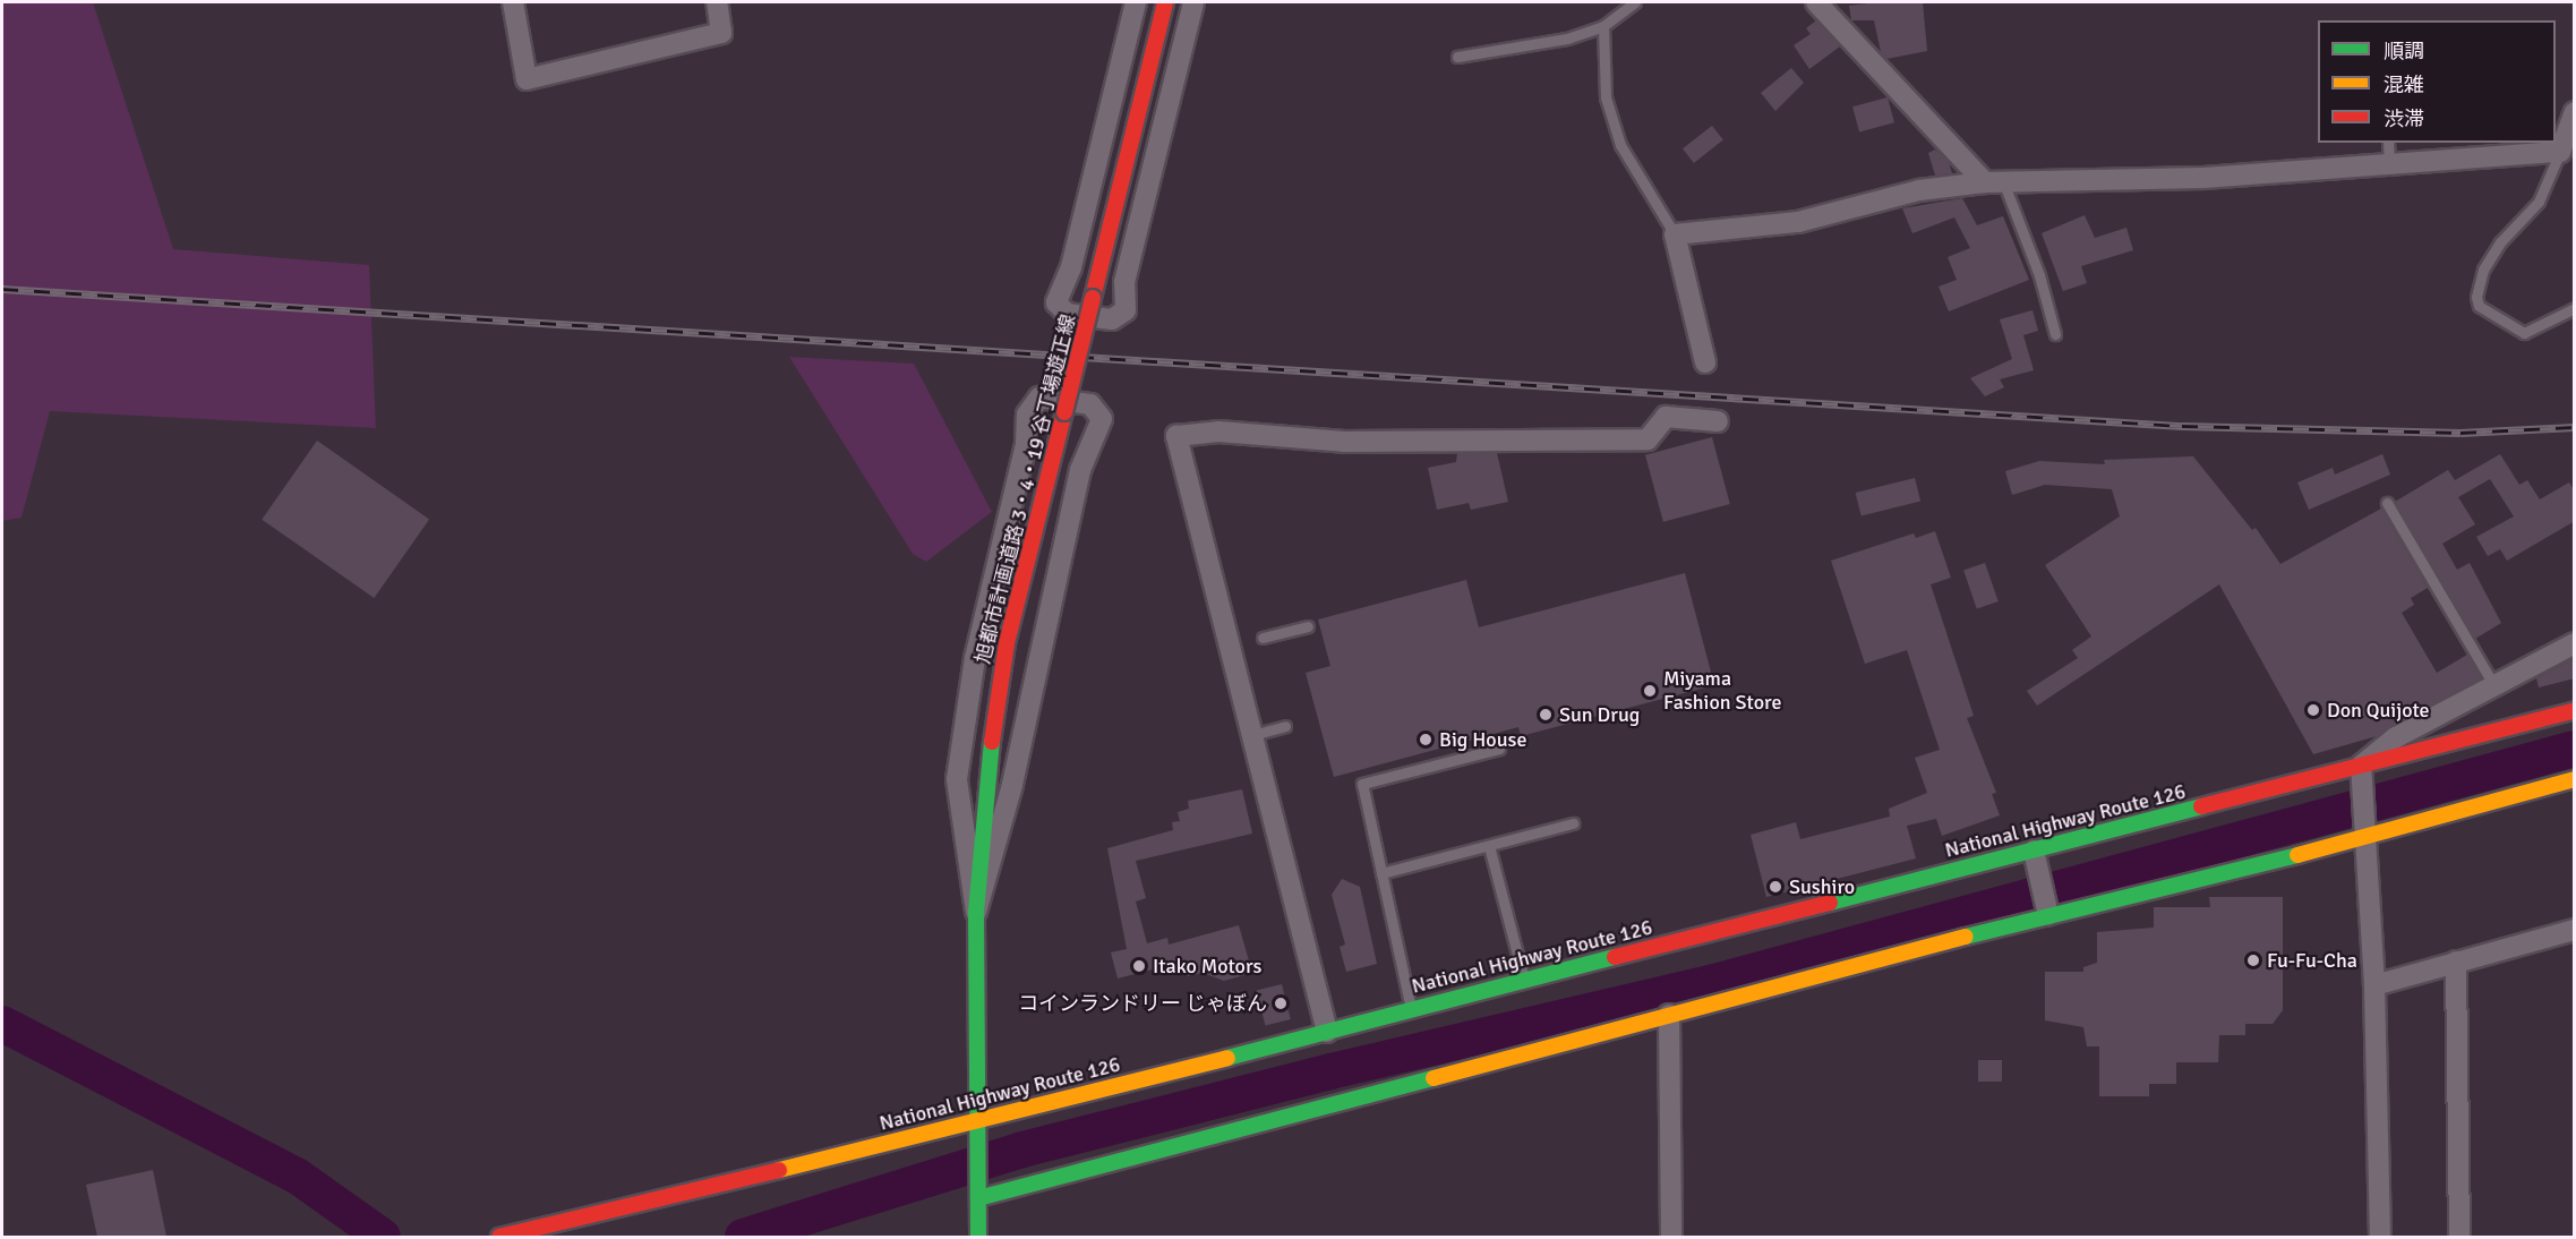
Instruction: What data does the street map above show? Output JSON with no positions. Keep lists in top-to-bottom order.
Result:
{
  "streets": {
    "main road": ["旭都市計画道路 3・4・19 谷丁場遊正線", "National Highway Route 126"]
  },
  "crossings": [
    ["旭都市計画道路 3・4・19 谷丁場遊正線", "National Highway Route 126"]
  ],
  "places": [
    "Miyama Fashion Store",
    "Don Quijote",
    "Sun Drug",
    "Big House",
    "Sushiro",
    "Fu-Fu-Cha",
    "Itako Motors",
    "コインランドリー じゃぼん"
  ],
  "legend": ["順調", "混雑", "渋滞"]
}
